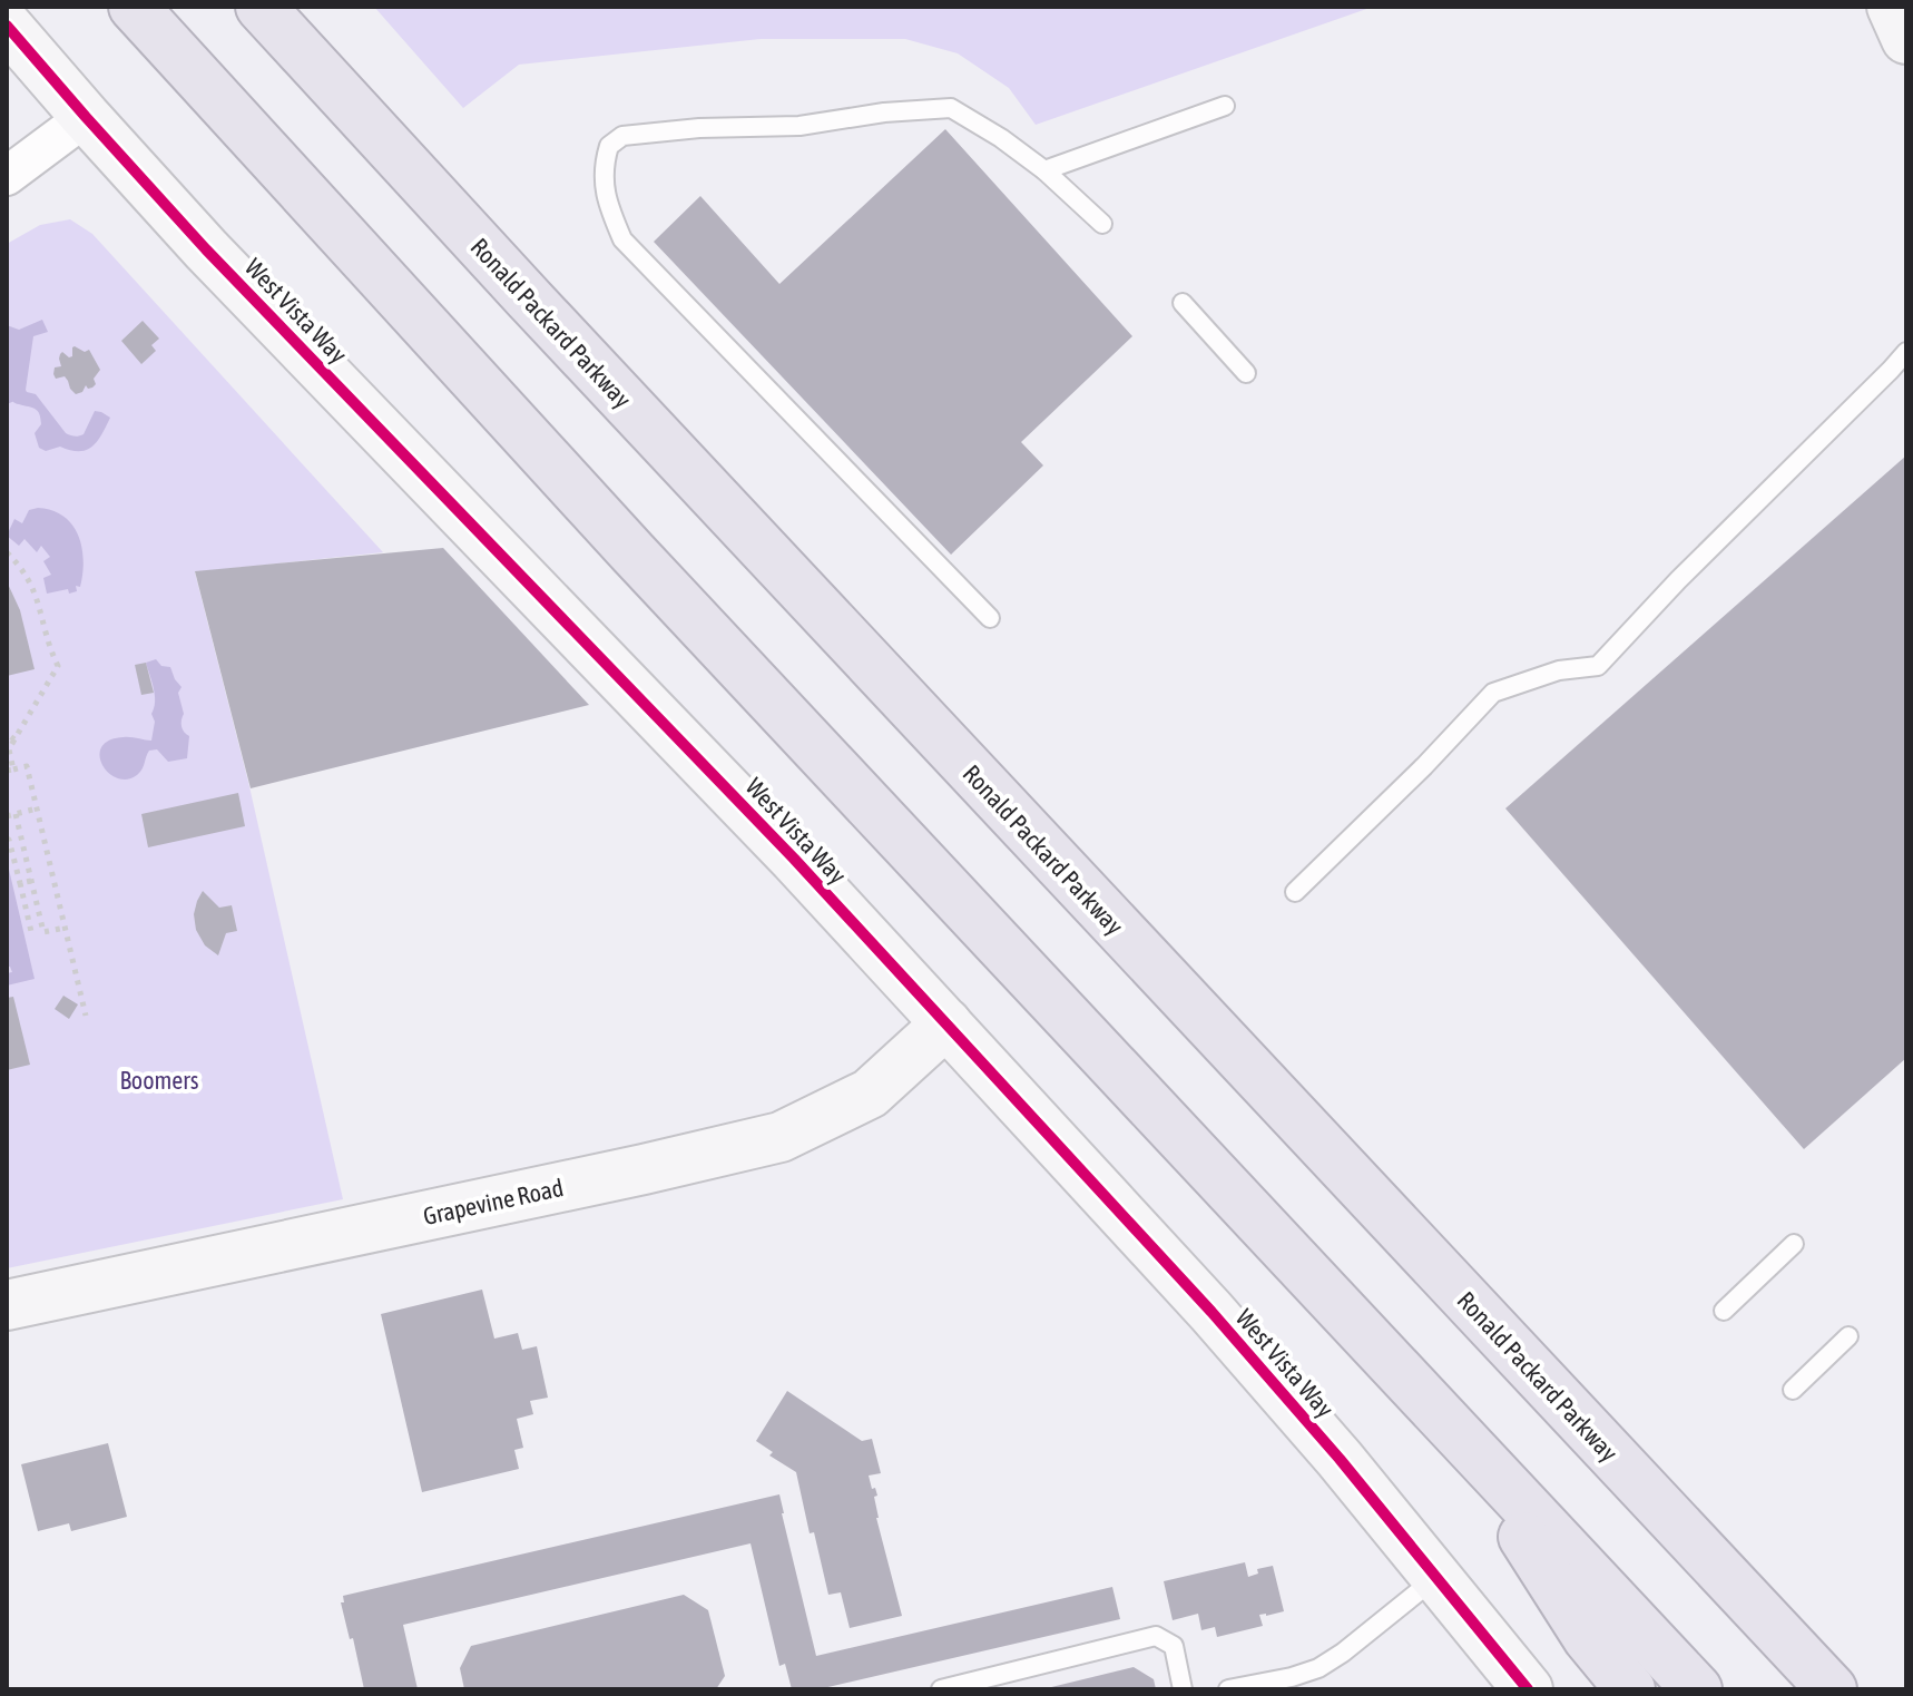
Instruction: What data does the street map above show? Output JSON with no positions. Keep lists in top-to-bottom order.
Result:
{
  "streets": {
    "highway": ["Ronald Packard Parkway"],
    "main road": ["West Vista Way", "Grapevine Road"]
  },
  "crossings": [
    ["West Vista Way", "Grapevine Road"]
  ],
  "parks": ["Boomers"]
}
